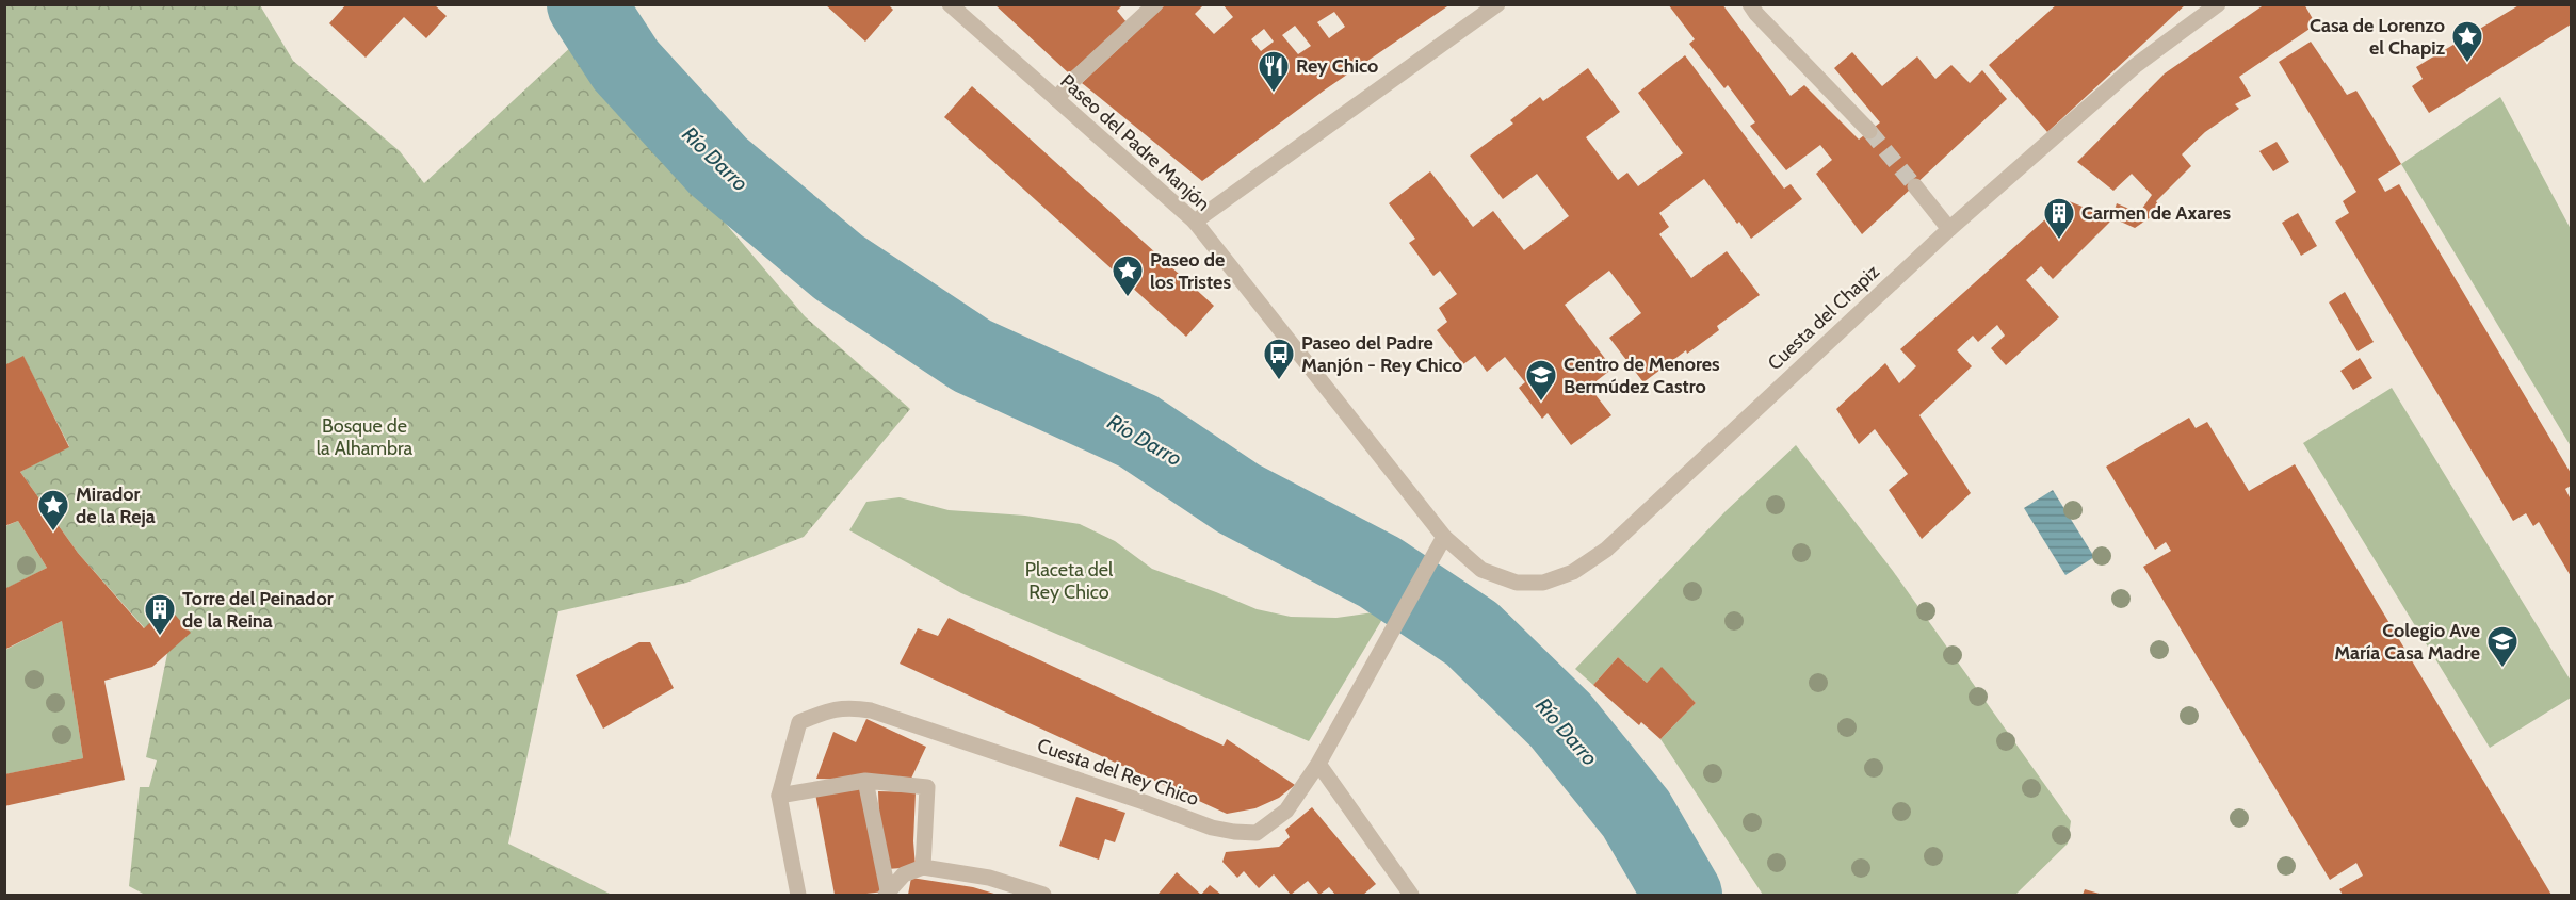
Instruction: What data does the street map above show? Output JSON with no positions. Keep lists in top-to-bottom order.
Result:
{
  "streets": {
    "street": ["Paseo del Padre Manjón", "Cuesta del Chapiz", "Cuesta del Rey Chico"]
  },
  "crossings": [
    ["Paseo del Padre Manjón", "Cuesta del Chapiz"],
    ["Paseo del Padre Manjón", "Cuesta del Rey Chico"],
    ["Cuesta del Chapiz", "Cuesta del Rey Chico"]
  ],
  "water": ["Río Darro"],
  "parks": ["Bosque de la Alhambra", "Placeta del Rey Chico"],
  "places": {
    "place": ["Casa de Lorenzo el Chapiz", "Paseo de los Tristes", "Mirador de la Reja"],
    "restaurant": ["Rey Chico"],
    "building": ["Carmen de Axares", "Torre del Peinador de la Reina"],
    "bus stop": ["Paseo del Padre Manjón - Rey Chico"],
    "school or university": ["Centro de Menores Bermúdez Castro", "Colegio Ave María Casa Madre"]
  }
}
